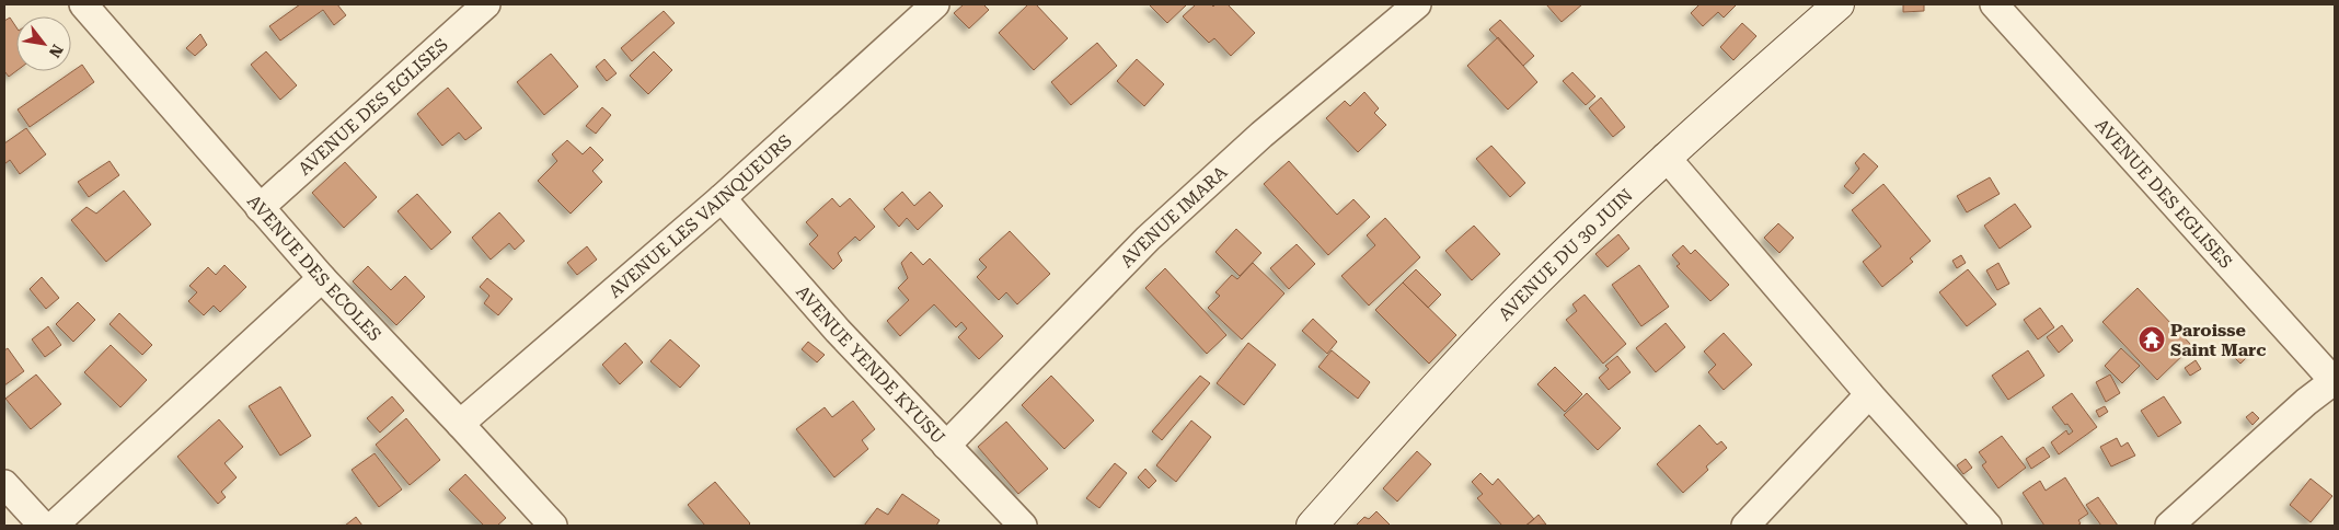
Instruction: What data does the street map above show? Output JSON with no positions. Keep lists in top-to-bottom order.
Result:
{
  "streets": {
    "street": [
      "AVENUE DES EGLISES",
      "AVENUE LES VAINQUEURS",
      "AVENUE IMARA",
      "AVENUE DU 30 JUIN",
      "AVENUE DES ECOLES",
      "AVENUE YENDE KYUSU"
    ]
  },
  "crossings": [
    ["AVENUE DES EGLISES", "AVENUE DES ECOLES"],
    ["AVENUE LES VAINQUEURS", "AVENUE DES ECOLES"],
    ["AVENUE LES VAINQUEURS", "AVENUE YENDE KYUSU"],
    ["AVENUE IMARA", "AVENUE YENDE KYUSU"]
  ],
  "places": {
    "temple": ["Paroisse Saint Marc"]
  },
  "north": "bottom right"
}
